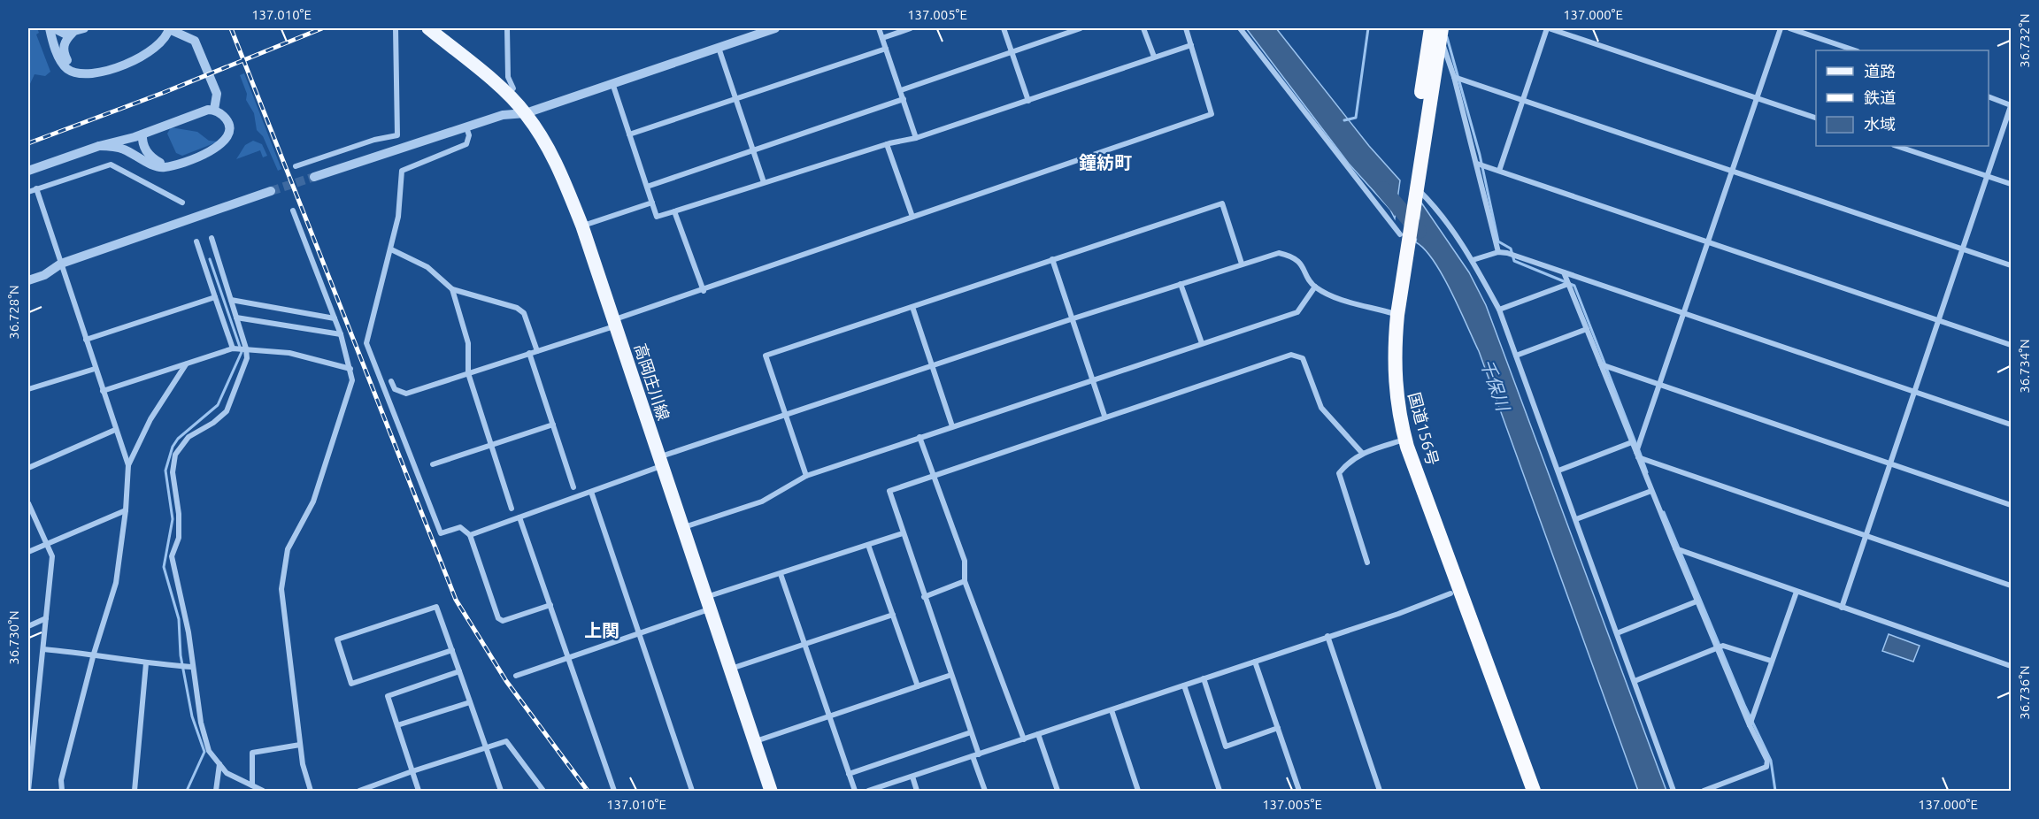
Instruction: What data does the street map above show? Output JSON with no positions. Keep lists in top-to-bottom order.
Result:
{
  "streets": {
    "highway": ["国道156号"],
    "main road": ["高岡庄川線"]
  },
  "districts": ["鐘紡町", "上関"],
  "water": ["千保川"],
  "legend": ["道路", "鉄道", "水域"],
  "coordinates": [
    "137.010°E",
    "137.005°E",
    "137.000°E",
    "36.732°N",
    "36.728°N",
    "36.734°N",
    "36.730°N",
    "36.736°N"
  ]
}
